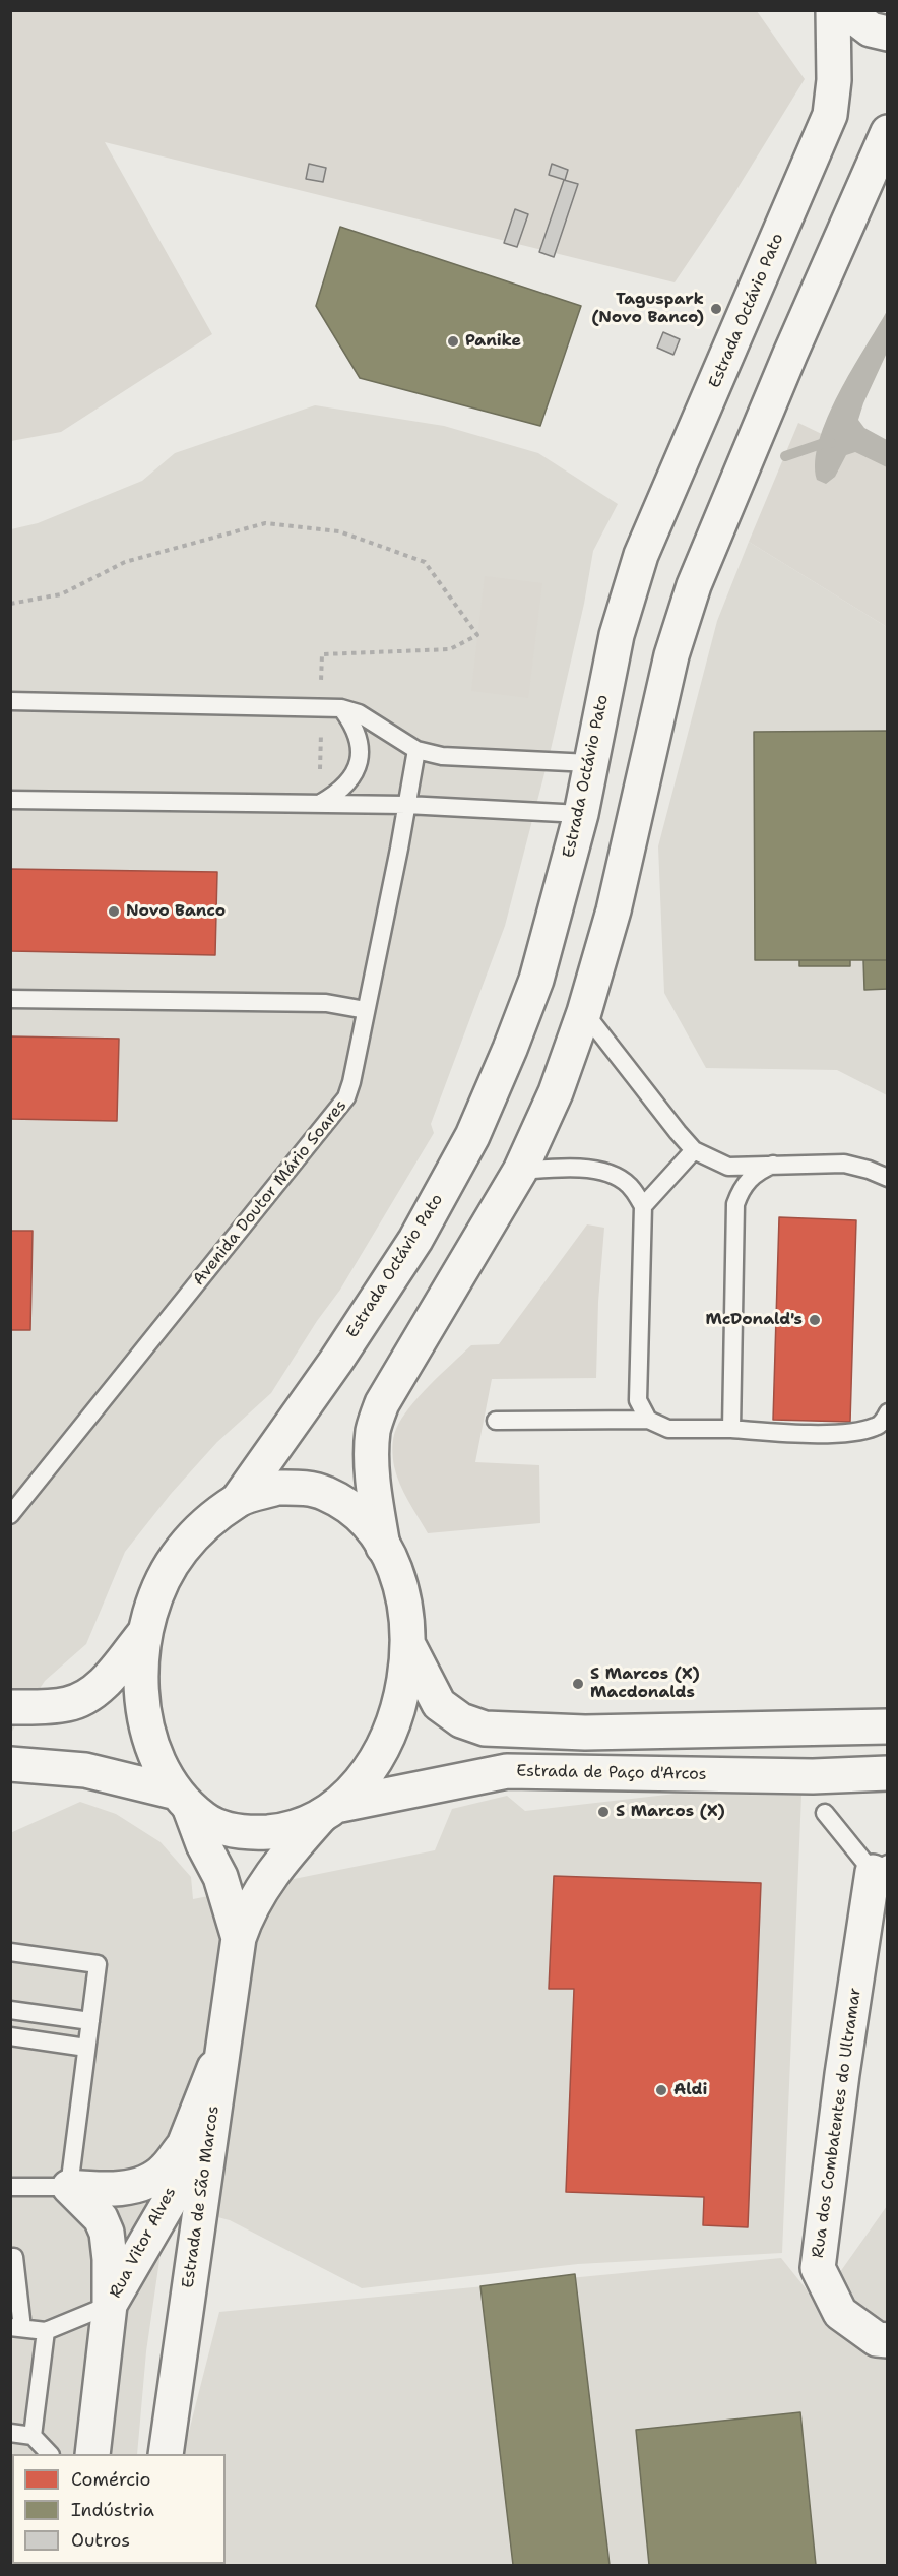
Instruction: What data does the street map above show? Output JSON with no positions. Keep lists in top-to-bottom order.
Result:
{
  "streets": {
    "street": [
      "Estrada Octávio Pato",
      "Estrada de Paço d'Arcos",
      "Rua dos Combatentes do Ultramar",
      "Estrada de São Marcos",
      "Rua Vitor Alves"
    ],
    "lane": ["Avenida Doutor Mário Soares"]
  },
  "crossings": [
    ["Estrada de Paço d'Arcos", "Estrada de São Marcos"],
    ["Estrada de São Marcos", "Rua Vitor Alves"]
  ],
  "places": [
    "Taguspark (Novo Banco)",
    "Panike",
    "Novo Banco",
    "McDonald's",
    "S Marcos (X) Macdonalds",
    "S Marcos (X)",
    "Aldi"
  ],
  "legend": ["Comércio", "Indústria", "Outros"]
}
